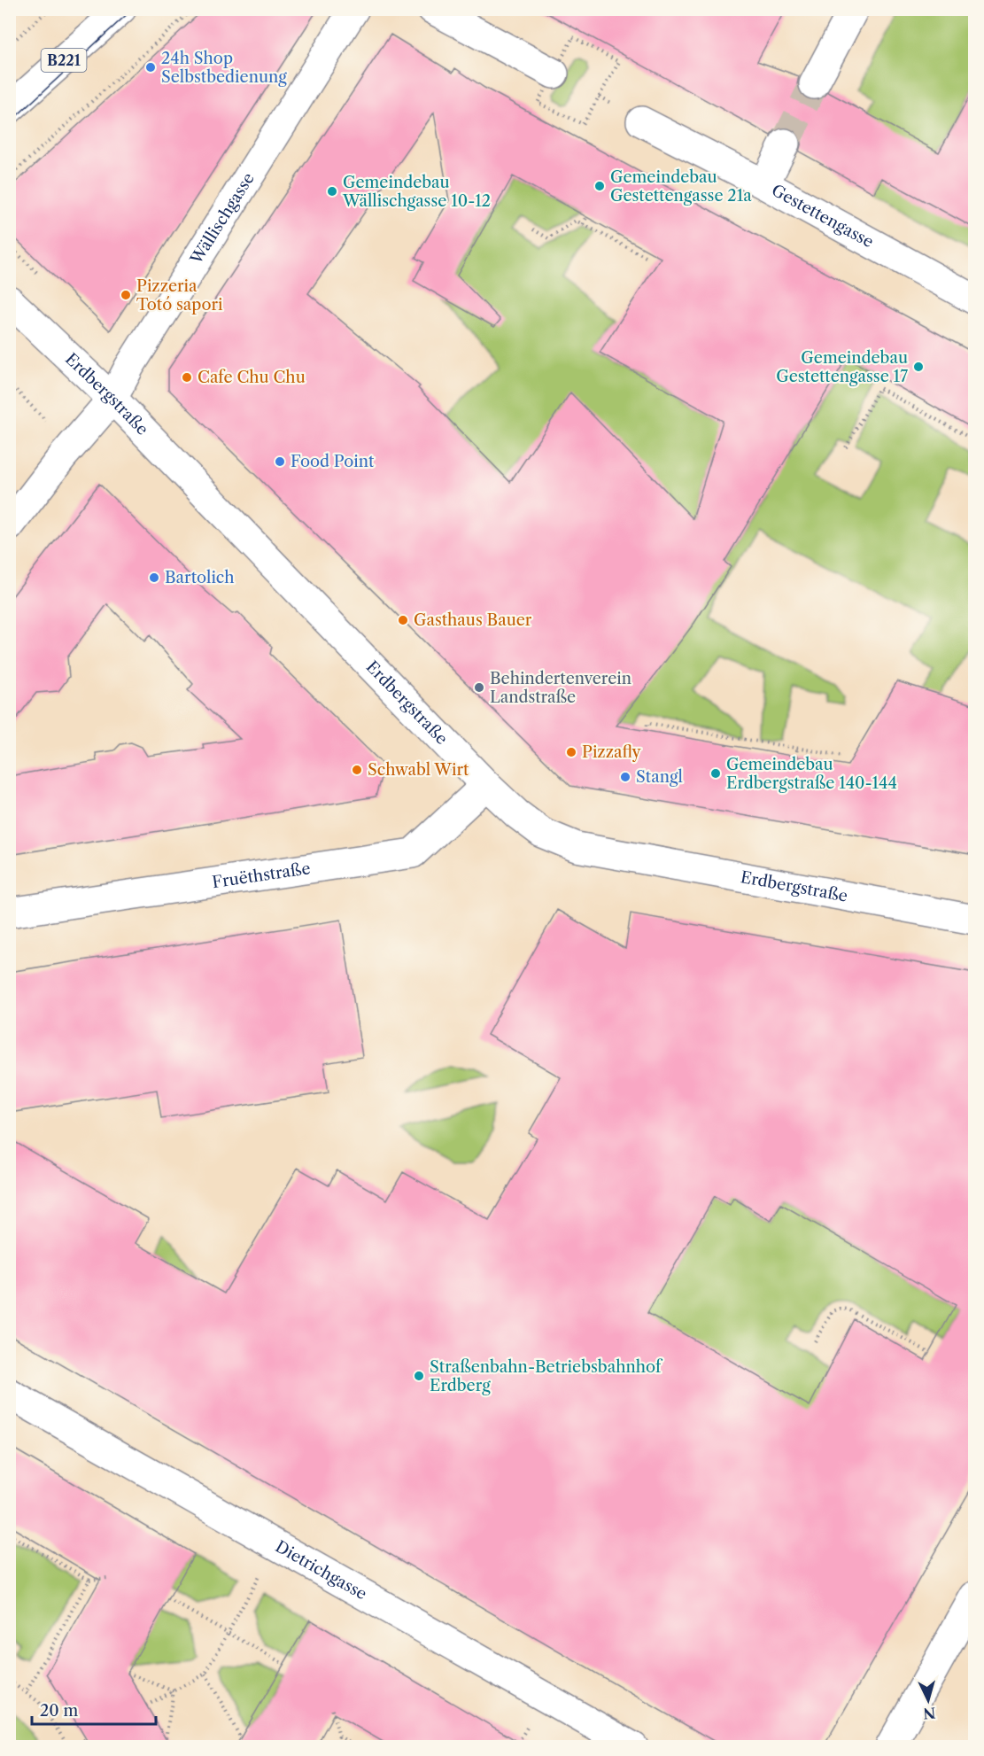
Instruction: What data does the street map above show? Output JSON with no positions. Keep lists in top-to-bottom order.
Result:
{
  "streets": {
    "street": [
      "B221",
      "Gestettengasse",
      "Wällischgasse",
      "Erdbergstraße",
      "Fruëthstraße",
      "Dietrichgasse"
    ]
  },
  "crossings": [
    ["Wällischgasse", "Erdbergstraße"],
    ["Erdbergstraße", "Fruëthstraße"]
  ],
  "places": [
    "24h Shop Selbstbedienung",
    "Gemeindebau Gestettengasse 21a",
    "Gemeindebau Wällischgasse 10-12",
    "Pizzeria Totó sapori",
    "Gemeindebau Gestettengasse 17",
    "Cafe Chu Chu",
    "Food Point",
    "Bartolich",
    "Gasthaus Bauer",
    "Behindertenverein Landstraße",
    "Pizzafly",
    "Schwabl Wirt",
    "Gemeindebau Erdbergstraße 140-144",
    "Stangl",
    "Straßenbahn-Betriebsbahnhof Erdberg"
  ],
  "scale_bar": "20 m",
  "north": "bottom"
}
